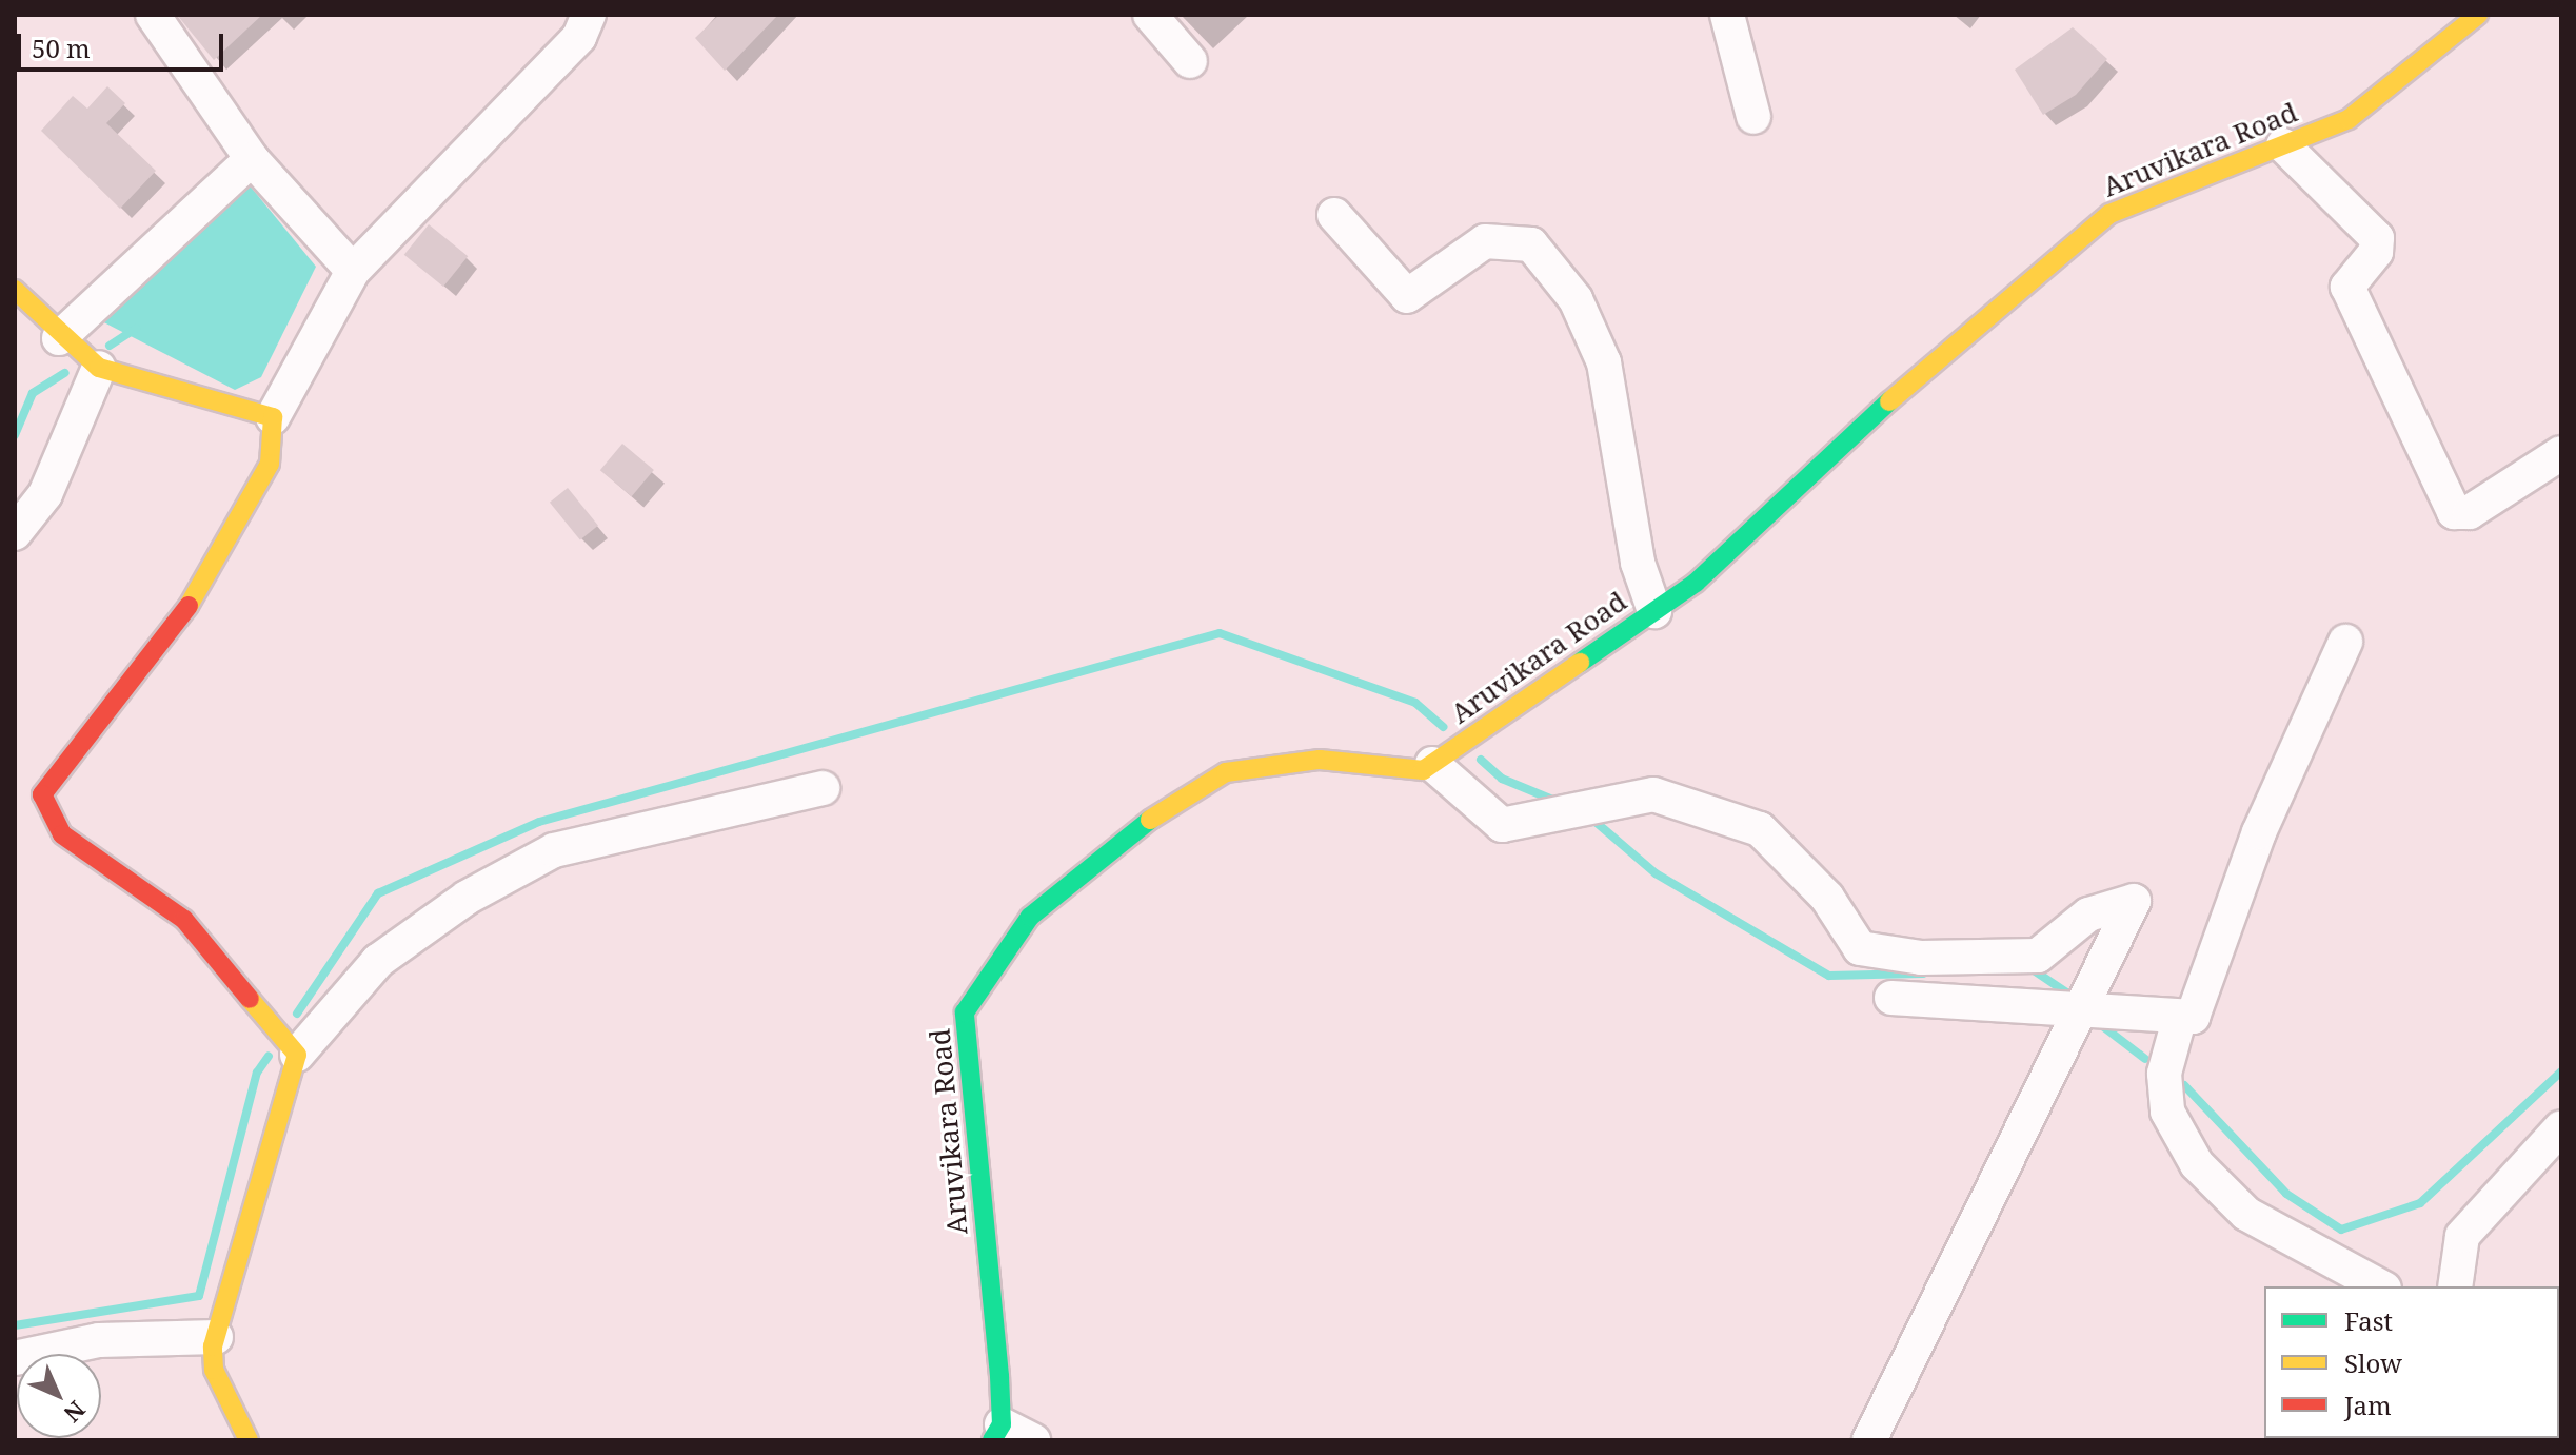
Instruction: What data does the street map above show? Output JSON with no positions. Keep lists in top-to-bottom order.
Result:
{
  "streets": {
    "main road": ["Aruvikara Road"]
  },
  "legend": ["Fast", "Slow", "Jam"],
  "scale_bar": "50 m",
  "north": "bottom right"
}
